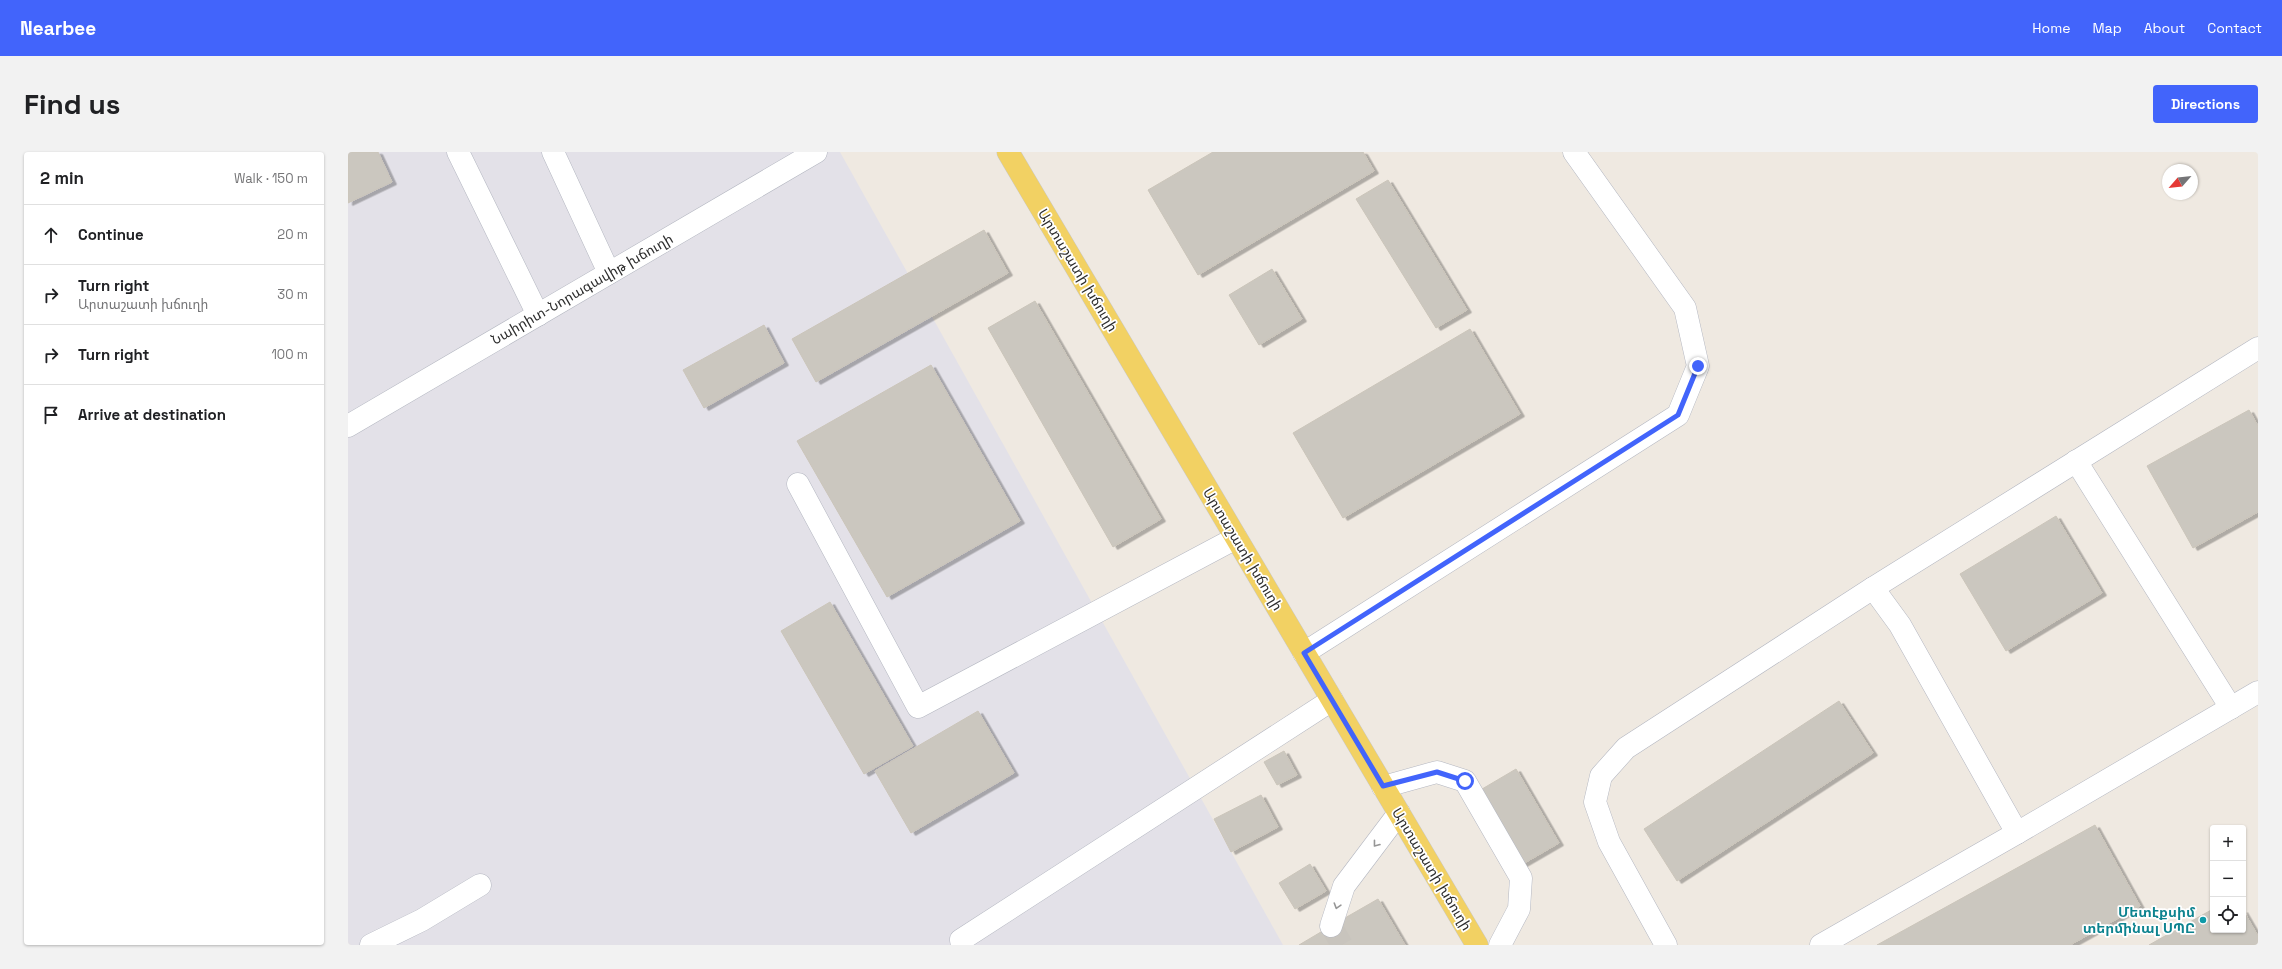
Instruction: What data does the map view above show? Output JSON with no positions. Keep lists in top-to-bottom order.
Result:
{
  "streets": {
    "main road": ["Արտաշատի խճուղի"],
    "street": ["Նաիրիտ-Նորագավիթ խճուղի"]
  },
  "places": ["Մետէքսիմ տերմինալ ՍՊԸ"],
  "north": "bottom left",
  "page": {
    "header": "Nearbee",
    "nav": [
      "Home",
      "Map",
      "About",
      "Contact"
    ],
    "buttons": "Directions",
    "title": "Find us",
    "heading": ["2 min", "Walk · 150 m"],
    "list": [
      ["Continue", "20 m"],
      ["Turn right", "Արտաշատի խճուղի", "30 m"],
      ["Turn right", "100 m"],
      "Arrive at destination"
    ],
    "map_buttons": ["+", "−"]
  }
}
